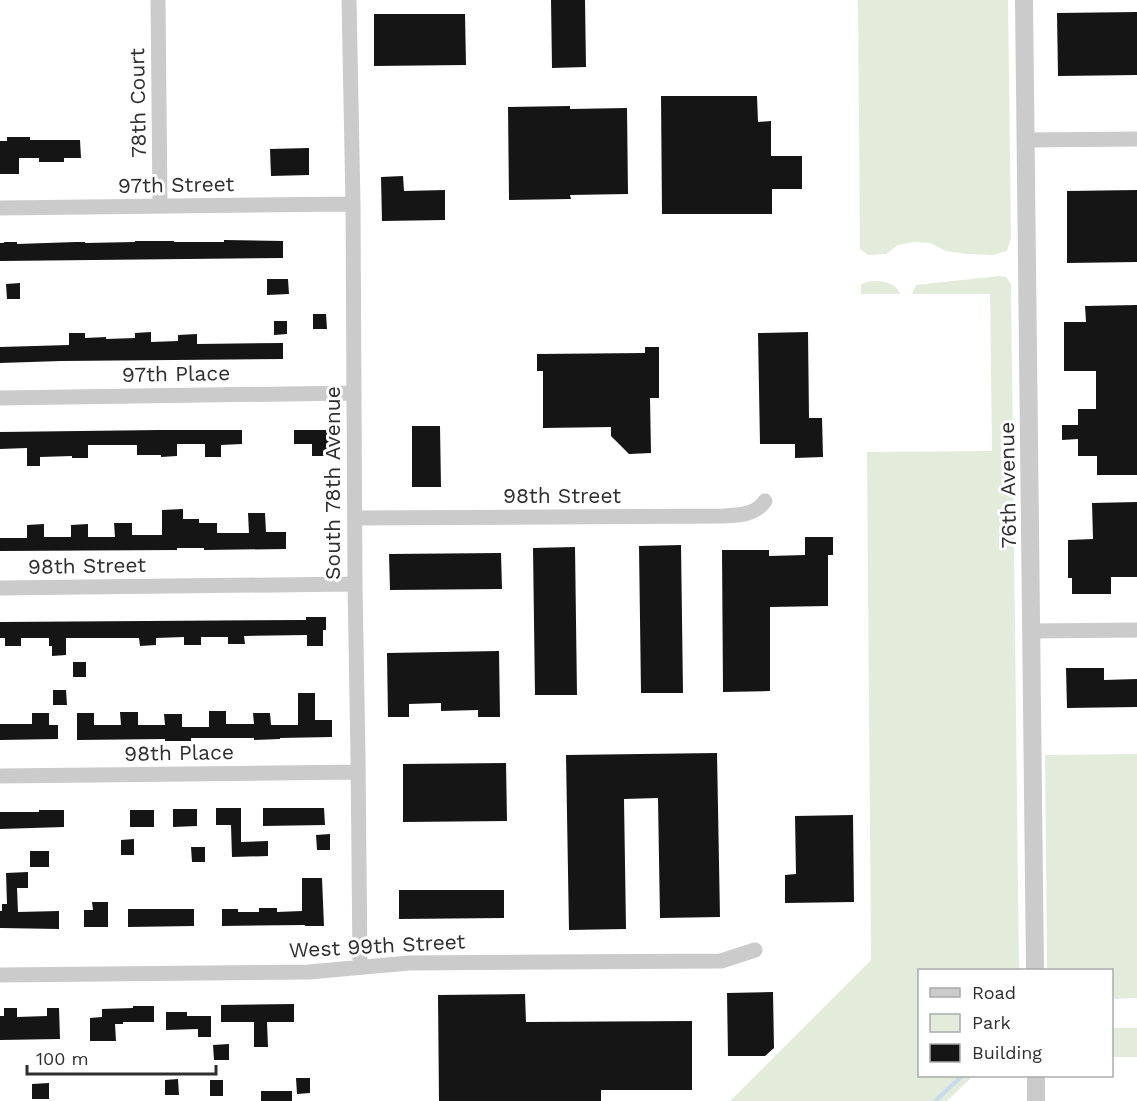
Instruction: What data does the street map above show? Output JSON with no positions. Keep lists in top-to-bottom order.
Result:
{
  "streets": {
    "street": [
      "78th Court",
      "97th Street",
      "97th Place",
      "South 78th Avenue",
      "76th Avenue",
      "98th Street",
      "98th Place",
      "West 99th Street"
    ]
  },
  "crossings": [
    ["78th Court", "97th Street"],
    ["97th Street", "South 78th Avenue"],
    ["97th Place", "South 78th Avenue"],
    ["South 78th Avenue", "98th Street"],
    ["South 78th Avenue", "98th Place"],
    ["South 78th Avenue", "West 99th Street"]
  ],
  "legend": ["Road", "Park", "Building"],
  "scale_bar": "100 m"
}
